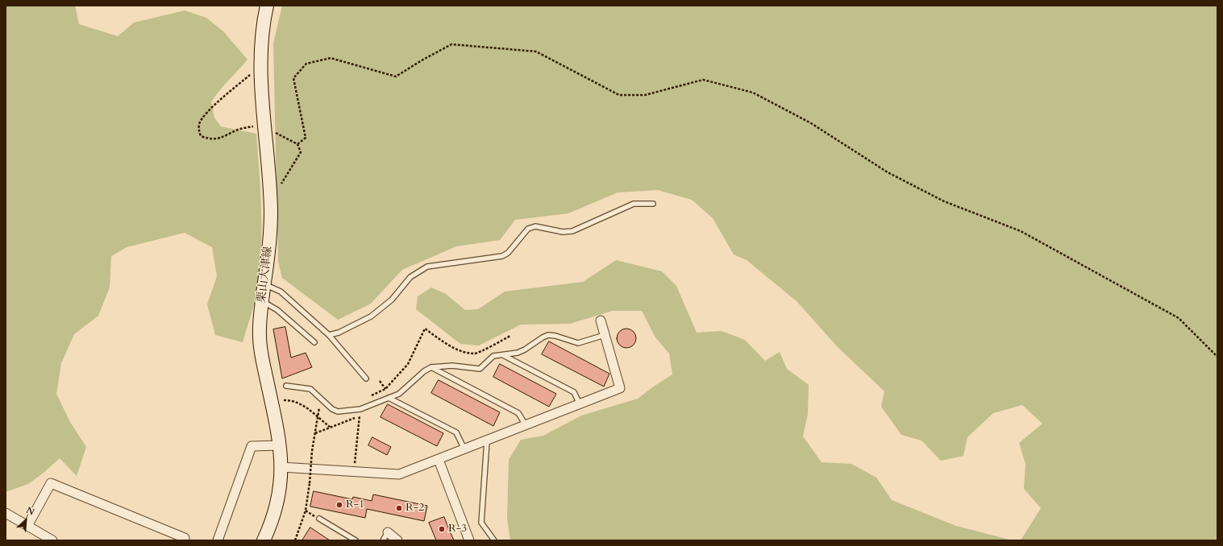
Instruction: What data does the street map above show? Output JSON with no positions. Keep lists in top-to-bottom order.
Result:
{
  "streets": {
    "main road": ["栗山大津線"]
  },
  "places": ["R-1", "R-2", "R-3"],
  "north": "top right"
}
